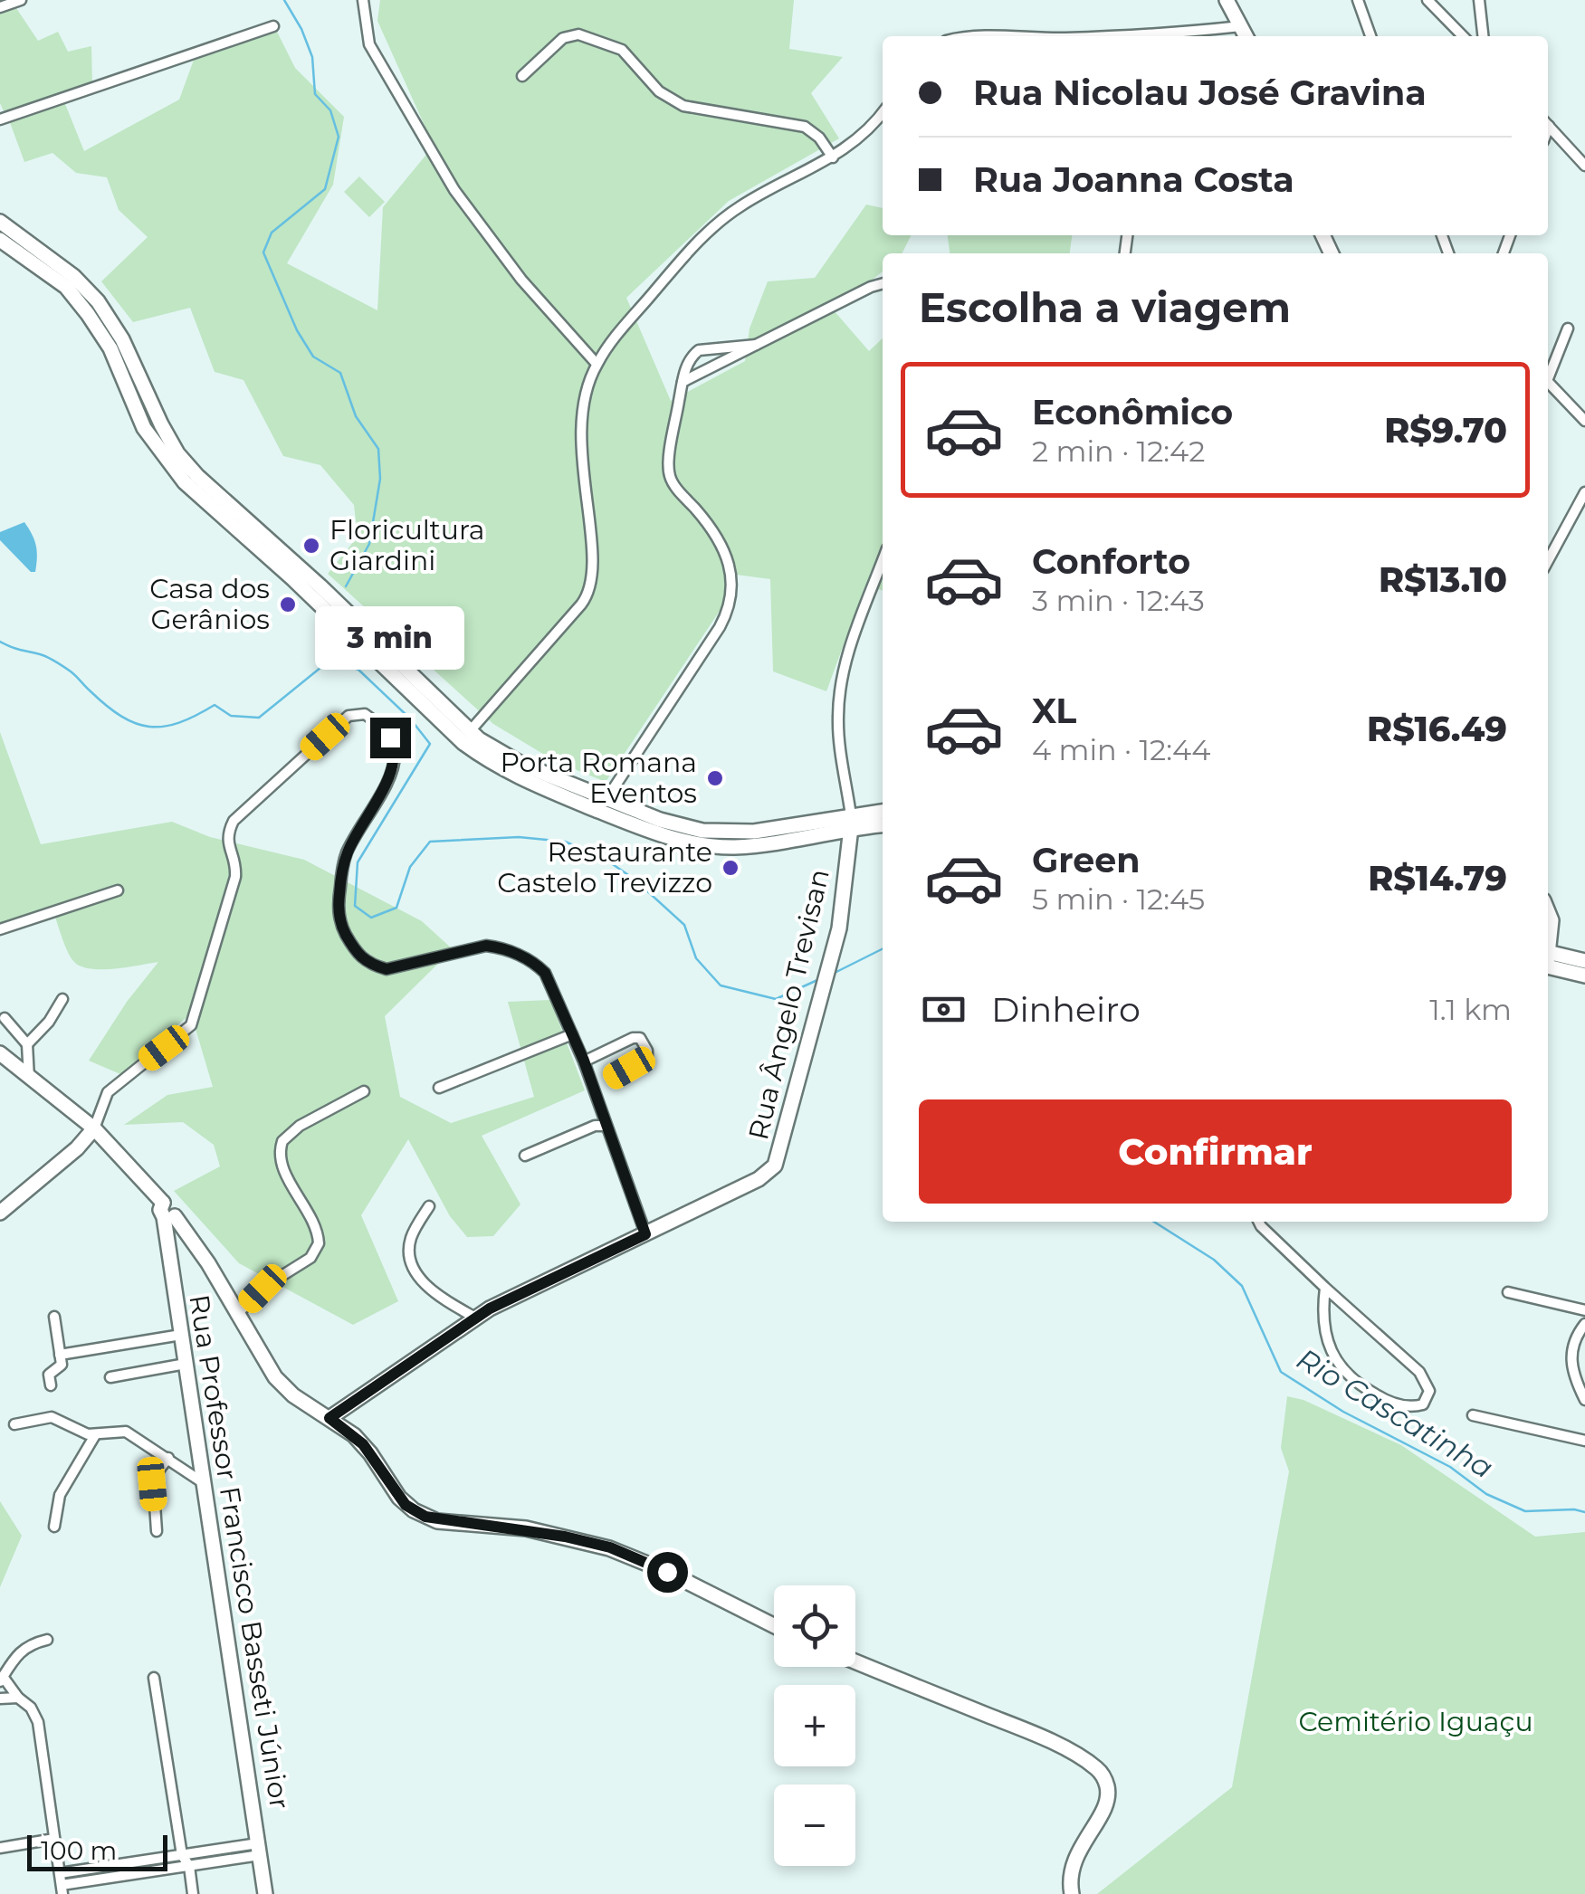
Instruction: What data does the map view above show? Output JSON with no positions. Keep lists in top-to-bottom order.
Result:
{
  "streets": {
    "main road": ["Rua Ângelo Trevisan", "Rua Professor Francisco Basseti Júnior"]
  },
  "water": ["Rio Cascatinha"],
  "parks": ["Cemitério Iguaçu"],
  "places": [
    "Floricultura Giardini",
    "Casa dos Gerânios",
    "Porta Romana Eventos",
    "Restaurante Castelo Trevizzo"
  ],
  "scale_bar": "100 m",
  "page": {
    "banner": ["Rua Nicolau José Gravina", "Rua Joanna Costa"],
    "heading": "Escolha a viagem",
    "list": [
      {
        "name": "Econômico",
        "note": "2 min · 12:42",
        "value": "R$9.70"
      },
      {
        "name": "Conforto",
        "note": "3 min · 12:43",
        "value": "R$13.10"
      },
      {
        "name": "XL",
        "note": "4 min · 12:44",
        "value": "R$16.49"
      },
      {
        "name": "Green",
        "note": "5 min · 12:45",
        "value": "R$14.79"
      }
    ],
    "bubble": "3 min",
    "pay": ["Dinheiro", "1.1 km"],
    "buttons": "Confirmar",
    "map_buttons": ["+", "−"],
    "scale": "100 m"
  }
}
